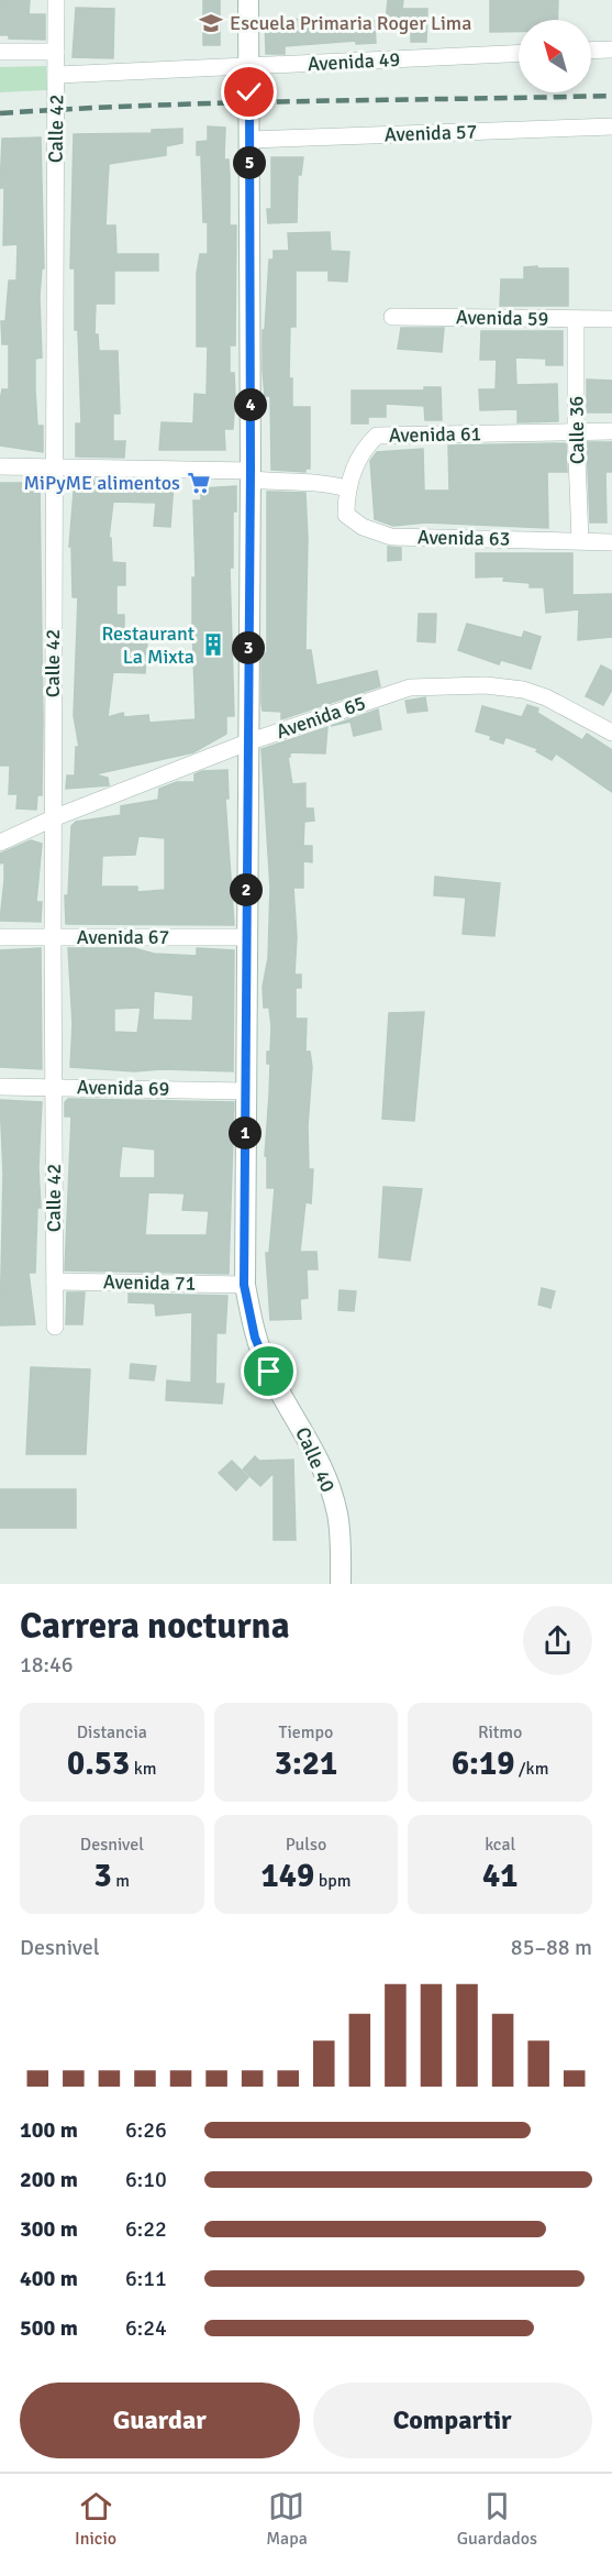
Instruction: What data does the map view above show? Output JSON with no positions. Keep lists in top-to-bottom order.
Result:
{
  "streets": {
    "main road": ["Calle 40"],
    "street": [
      "Avenida 49",
      "Calle 42",
      "Avenida 57",
      "Avenida 59",
      "Calle 36",
      "Avenida 61",
      "Avenida 63",
      "Avenida 65",
      "Avenida 67",
      "Avenida 69",
      "Avenida 71"
    ]
  },
  "crossings": [
    ["Avenida 49", "Calle 42"],
    ["Avenida 49", "Calle 40"],
    ["Calle 42", "Avenida 65"],
    ["Calle 42", "Avenida 67"],
    ["Calle 42", "Avenida 69"],
    ["Calle 42", "Avenida 71"],
    ["Avenida 57", "Calle 40"],
    ["Avenida 59", "Calle 36"],
    ["Calle 36", "Avenida 61"],
    ["Calle 36", "Avenida 63"],
    ["Avenida 61", "Avenida 63"],
    ["Avenida 65", "Calle 40"],
    ["Avenida 67", "Calle 40"],
    ["Avenida 69", "Calle 40"],
    ["Avenida 71", "Calle 40"]
  ],
  "places": {
    "school or university": ["Escuela Primaria Roger Lima"],
    "supermarket": ["MiPyME alimentos"],
    "building": ["Restaurant La Mixta"]
  },
  "north": "top left",
  "page": {
    "pins": [
      "5",
      "4",
      "3",
      "2",
      "1"
    ],
    "heading": ["Carrera nocturna", "18:46"],
    "stats": [
      ["Distancia", "0.53 km"],
      ["Tiempo", "3:21"],
      ["Ritmo", "6:19 /km"],
      ["Desnivel", "3 m"],
      ["Pulso", "149 bpm"],
      ["kcal", "41"]
    ],
    "chart": ["Desnivel", "85–88 m"],
    "list": [
      {
        "name": "100 m",
        "note": "6:26"
      },
      {
        "name": "200 m",
        "note": "6:10"
      },
      {
        "name": "300 m",
        "note": "6:22"
      },
      {
        "name": "400 m",
        "note": "6:11"
      },
      {
        "name": "500 m",
        "note": "6:24"
      }
    ],
    "buttons": ["Guardar", "Compartir"],
    "tabs": ["Inicio", "Mapa", "Guardados"]
  }
}
